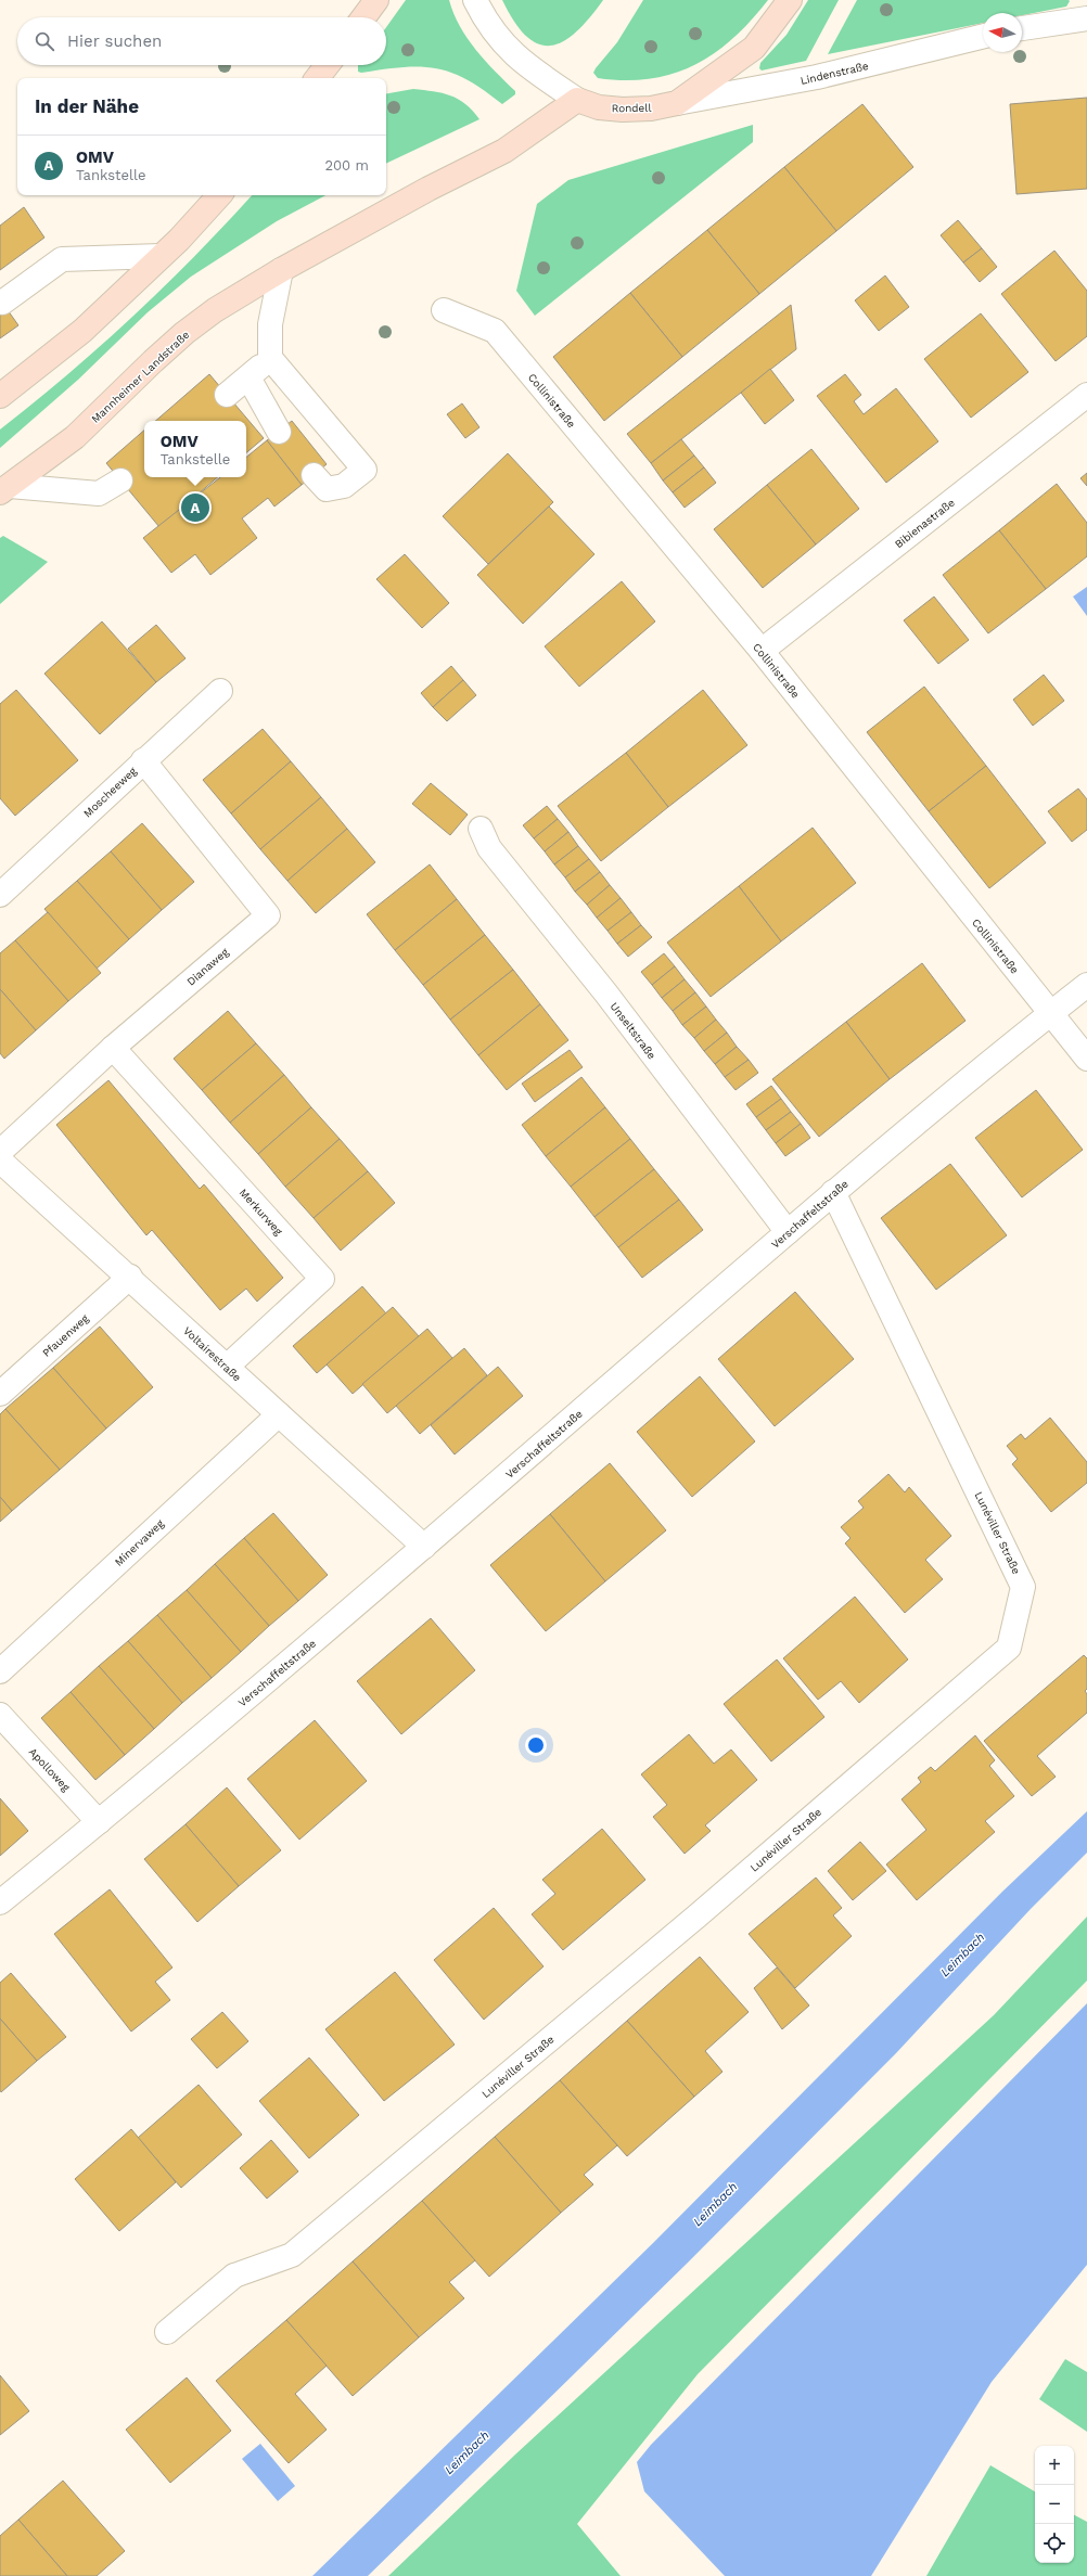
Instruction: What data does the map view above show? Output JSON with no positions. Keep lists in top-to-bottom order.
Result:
{
  "streets": {
    "main road": ["Rondell", "Mannheimer Landstraße"],
    "street": [
      "Lindenstraße",
      "Collinistraße",
      "Bibienastraße",
      "Moscheeweg",
      "Dianaweg",
      "Unseltstraße",
      "Merkurweg",
      "Verschaffeltstraße",
      "Pfauenweg",
      "Voltairestraße",
      "Lunéviller Straße",
      "Minervaweg",
      "Apolloweg"
    ]
  },
  "crossings": [
    ["Lindenstraße", "Rondell"],
    ["Rondell", "Mannheimer Landstraße"],
    ["Collinistraße", "Bibienastraße"],
    ["Collinistraße", "Verschaffeltstraße"],
    ["Moscheeweg", "Dianaweg"],
    ["Dianaweg", "Merkurweg"],
    ["Unseltstraße", "Verschaffeltstraße"],
    ["Merkurweg", "Voltairestraße"],
    ["Verschaffeltstraße", "Voltairestraße"],
    ["Verschaffeltstraße", "Lunéviller Straße"],
    ["Verschaffeltstraße", "Apolloweg"],
    ["Pfauenweg", "Voltairestraße"],
    ["Voltairestraße", "Minervaweg"]
  ],
  "water": ["Leimbach"],
  "north": "left",
  "page": {
    "search": "Hier suchen",
    "heading": "In der Nähe",
    "list": [
      {
        "mark": "A",
        "name": "OMV",
        "note": "Tankstelle",
        "value": "200 m"
      }
    ],
    "popup": ["OMV", "Tankstelle"],
    "pins": "A",
    "map_buttons": ["+", "−"]
  }
}
